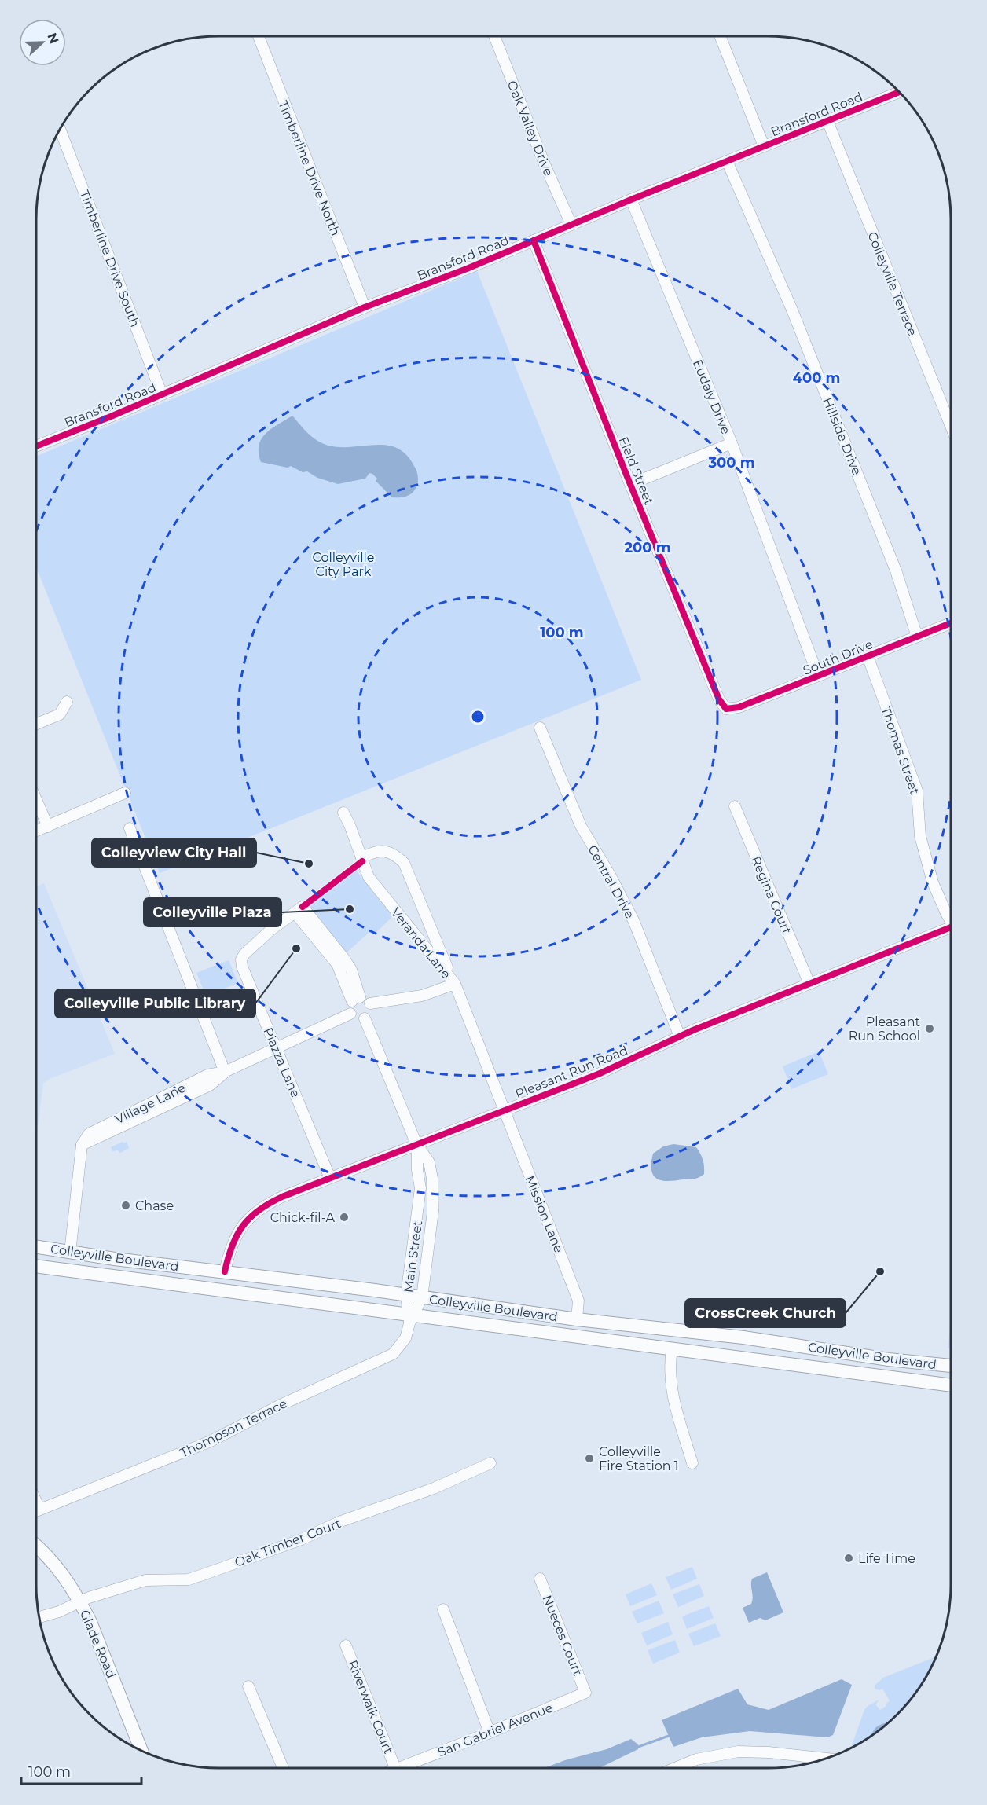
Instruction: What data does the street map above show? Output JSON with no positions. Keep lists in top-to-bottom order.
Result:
{
  "streets": {
    "main road": ["Colleyville Boulevard", "Glade Road"],
    "street": [
      "Bransford Road",
      "Oak Valley Drive",
      "Timberline Drive North",
      "Timberline Drive South",
      "Colleyville Terrace",
      "Eudaly Drive",
      "Hillside Drive",
      "Field Street",
      "South Drive",
      "Thomas Street",
      "Central Drive",
      "Regina Court",
      "Veranda Lane",
      "Piazza Lane",
      "Pleasant Run Road",
      "Village Lane",
      "Mission Lane",
      "Main Street",
      "Thompson Terrace",
      "Oak Timber Court",
      "Nueces Court",
      "Riverwalk Court",
      "San Gabriel Avenue"
    ]
  },
  "crossings": [
    ["Bransford Road", "Oak Valley Drive"],
    ["Bransford Road", "Timberline Drive North"],
    ["Bransford Road", "Timberline Drive South"],
    ["Bransford Road", "Colleyville Terrace"],
    ["Bransford Road", "Eudaly Drive"],
    ["Bransford Road", "Hillside Drive"],
    ["Bransford Road", "Field Street"],
    ["Eudaly Drive", "South Drive"],
    ["Hillside Drive", "South Drive"],
    ["Field Street", "South Drive"],
    ["South Drive", "Thomas Street"],
    ["Central Drive", "Pleasant Run Road"],
    ["Regina Court", "Pleasant Run Road"],
    ["Veranda Lane", "Pleasant Run Road"],
    ["Veranda Lane", "Mission Lane"],
    ["Piazza Lane", "Pleasant Run Road"],
    ["Piazza Lane", "Village Lane"],
    ["Piazza Lane", "Main Street"],
    ["Pleasant Run Road", "Mission Lane"],
    ["Pleasant Run Road", "Main Street"],
    ["Pleasant Run Road", "Colleyville Boulevard"],
    ["Village Lane", "Main Street"],
    ["Village Lane", "Colleyville Boulevard"],
    ["Mission Lane", "Colleyville Boulevard"],
    ["Main Street", "Colleyville Boulevard"],
    ["Main Street", "Thompson Terrace"],
    ["Colleyville Boulevard", "Thompson Terrace"],
    ["Oak Timber Court", "Glade Road"],
    ["Nueces Court", "San Gabriel Avenue"]
  ],
  "parks": ["Colleyville City Park"],
  "places": [
    "Colleyview City Hall",
    "Colleyville Plaza",
    "Colleyville Public Library",
    "Pleasant Run School",
    "Chase",
    "Chick-fil-A",
    "CrossCreek Church",
    "Colleyville Fire Station 1",
    "Life Time"
  ],
  "scale_bar": "100 m",
  "north": "right",
  "rings": [
    "400 m",
    "300 m",
    "200 m",
    "100 m"
  ]
}
